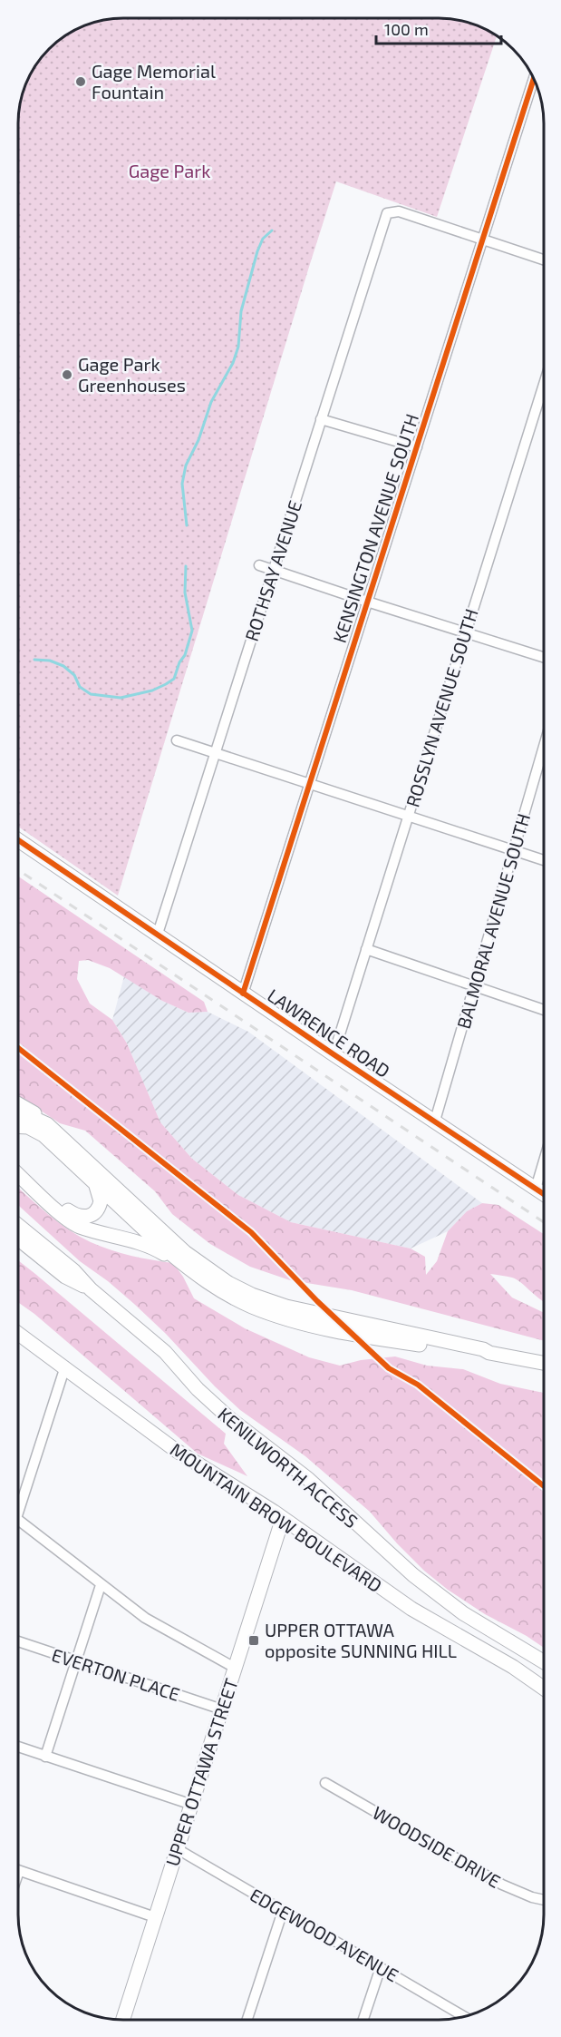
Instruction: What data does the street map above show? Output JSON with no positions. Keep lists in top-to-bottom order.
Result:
{
  "streets": {
    "main road": [
      "LAWRENCE ROAD",
      "KENILWORTH ACCESS",
      "MOUNTAIN BROW BOULEVARD",
      "UPPER OTTAWA STREET"
    ],
    "street": [
      "KENSINGTON AVENUE SOUTH",
      "ROTHSAY AVENUE",
      "ROSSLYN AVENUE SOUTH",
      "BALMORAL AVENUE SOUTH",
      "EVERTON PLACE",
      "WOODSIDE DRIVE",
      "EDGEWOOD AVENUE"
    ]
  },
  "crossings": [
    ["KENSINGTON AVENUE SOUTH", "ROTHSAY AVENUE"],
    ["KENSINGTON AVENUE SOUTH", "LAWRENCE ROAD"],
    ["ROTHSAY AVENUE", "LAWRENCE ROAD"],
    ["ROSSLYN AVENUE SOUTH", "LAWRENCE ROAD"],
    ["BALMORAL AVENUE SOUTH", "LAWRENCE ROAD"],
    ["MOUNTAIN BROW BOULEVARD", "UPPER OTTAWA STREET"],
    ["EVERTON PLACE", "UPPER OTTAWA STREET"],
    ["UPPER OTTAWA STREET", "EDGEWOOD AVENUE"]
  ],
  "parks": ["Gage Park"],
  "places": {
    "other": ["Gage Memorial Fountain", "Gage Park Greenhouses"],
    "transit": ["UPPER OTTAWA opposite SUNNING HILL"]
  },
  "scale_bar": "100 m"
}
